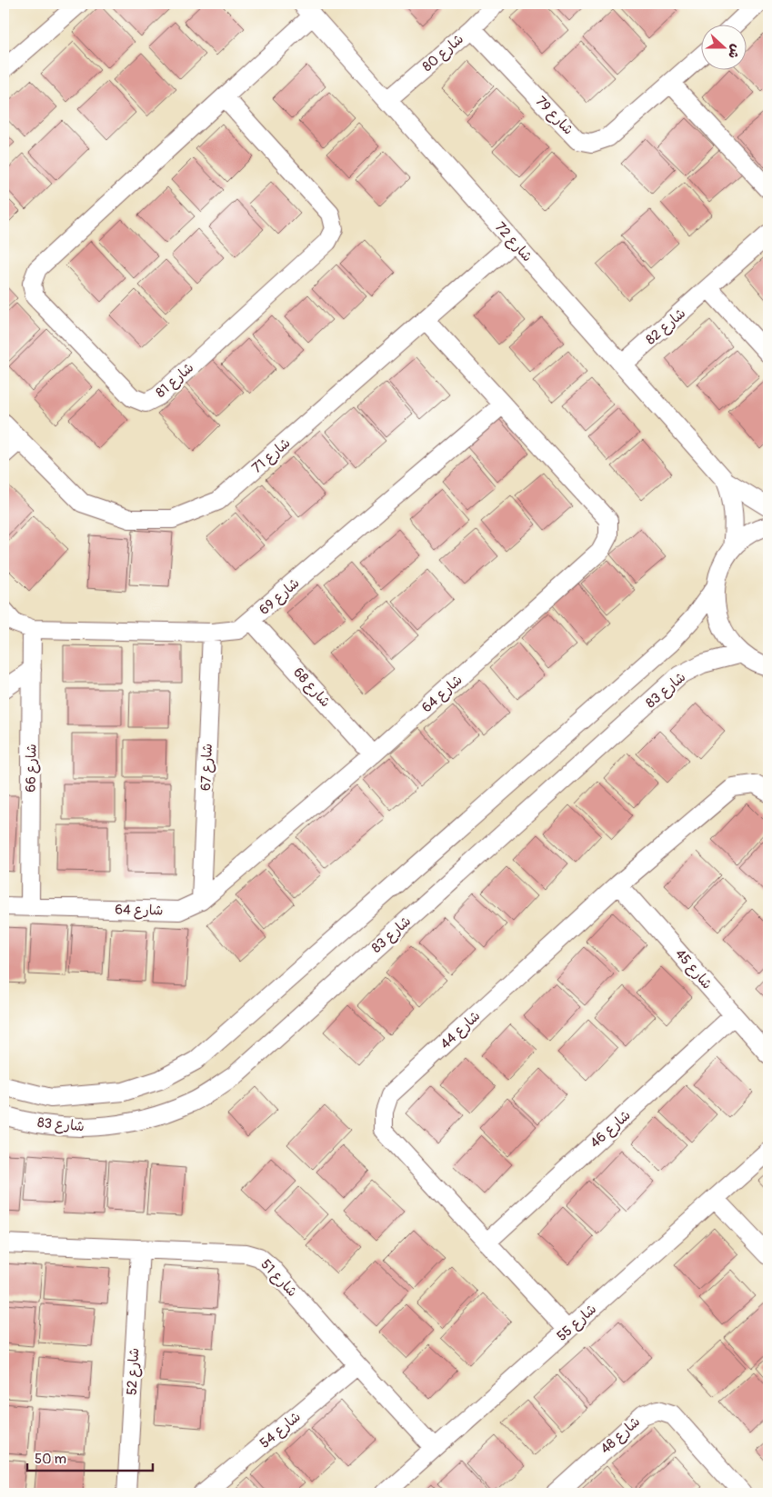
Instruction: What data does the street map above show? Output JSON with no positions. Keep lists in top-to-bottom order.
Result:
{
  "streets": {
    "street": [
      "شارع 80",
      "شارع 79",
      "شارع 72",
      "شارع 82",
      "شارع 81",
      "شارع 71",
      "شارع 69",
      "شارع 68",
      "شارع 83",
      "شارع 64",
      "شارع 67",
      "شارع 66",
      "شارع 45",
      "شارع 44",
      "شارع 46",
      "شارع 51",
      "شارع 55",
      "شارع 52",
      "شارع 54",
      "شارع 48"
    ]
  },
  "crossings": [
    ["شارع 80", "شارع 79"],
    ["شارع 80", "شارع 72"],
    ["شارع 72", "شارع 82"],
    ["شارع 72", "شارع 81"],
    ["شارع 72", "شارع 71"],
    ["شارع 71", "شارع 64"],
    ["شارع 69", "شارع 68"],
    ["شارع 69", "شارع 64"],
    ["شارع 69", "شارع 67"],
    ["شارع 69", "شارع 66"],
    ["شارع 68", "شارع 64"],
    ["شارع 64", "شارع 67"],
    ["شارع 64", "شارع 66"],
    ["شارع 45", "شارع 44"],
    ["شارع 45", "شارع 46"],
    ["شارع 44", "شارع 46"],
    ["شارع 44", "شارع 55"],
    ["شارع 51", "شارع 55"],
    ["شارع 51", "شارع 52"],
    ["شارع 51", "شارع 54"]
  ],
  "scale_bar": "50 m",
  "north": "right"
}
